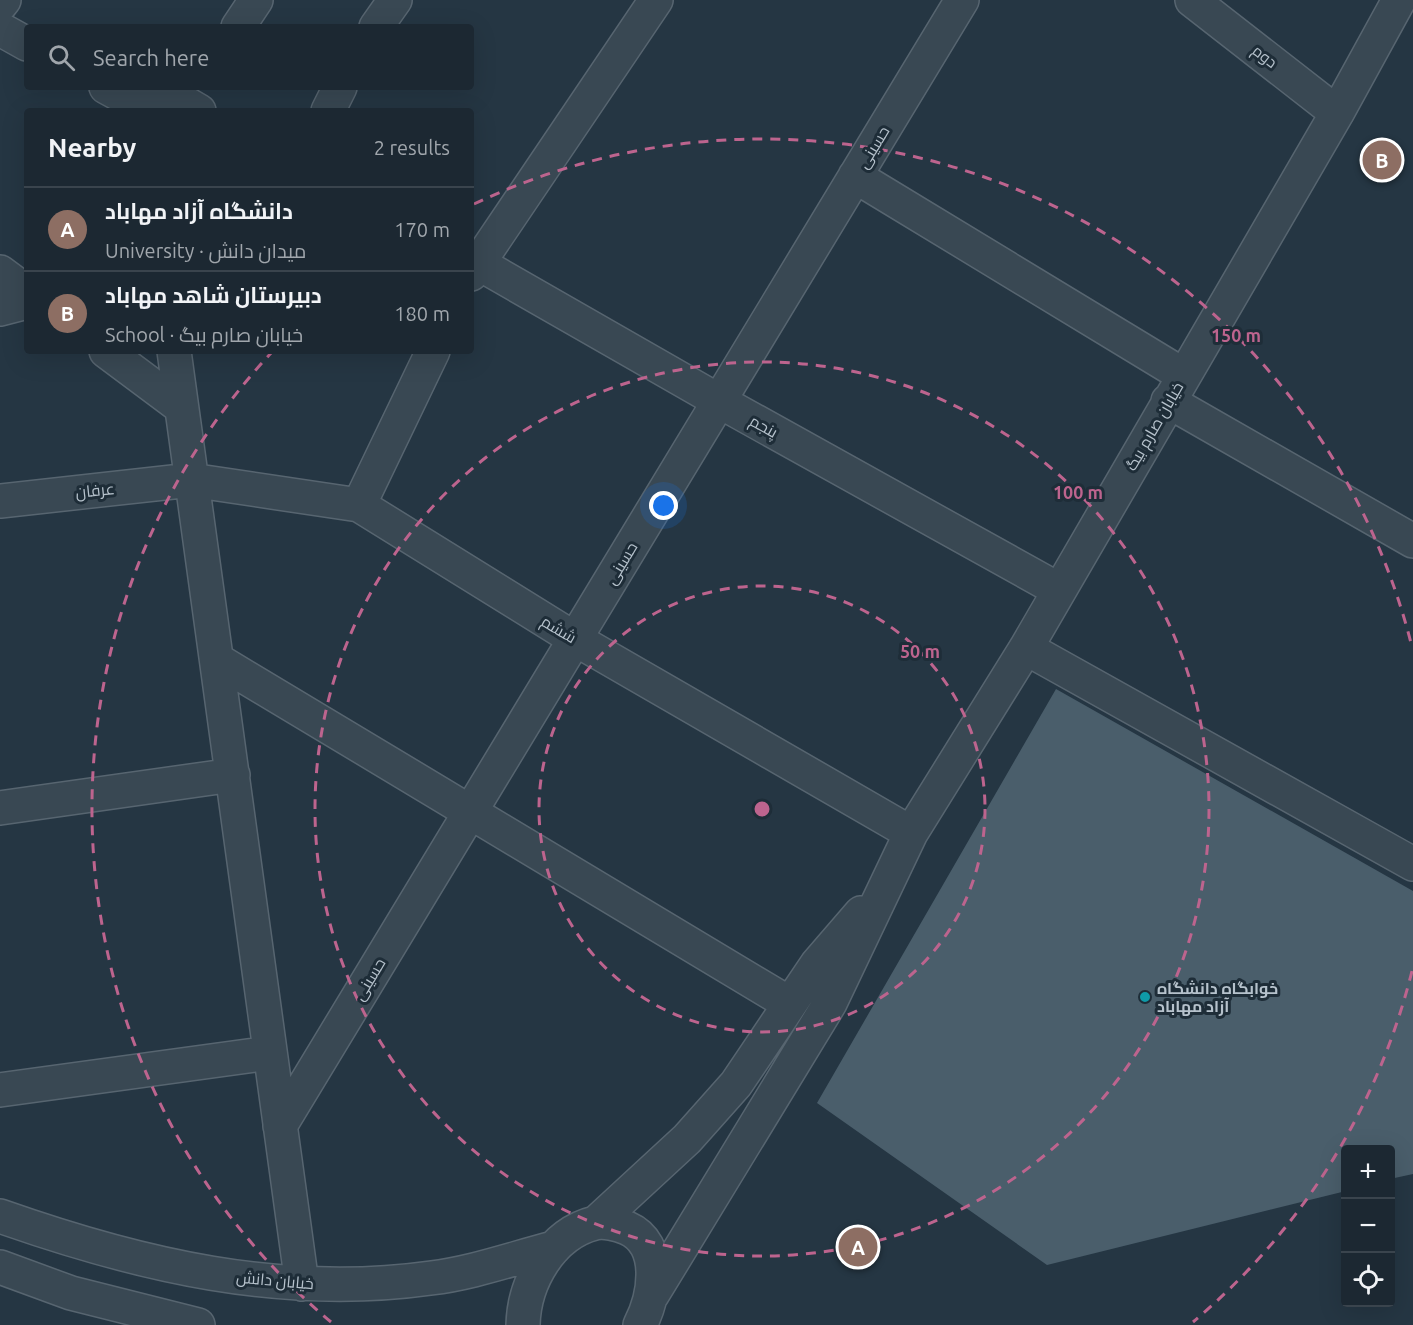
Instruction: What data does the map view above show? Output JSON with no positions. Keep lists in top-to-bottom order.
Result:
{
  "streets": {
    "street": [
      "دوم",
      "حسینی",
      "پنجم",
      "خیابان صارم بیگ",
      "عرفان",
      "ششم",
      "خیابان دانش"
    ]
  },
  "crossings": [
    ["دوم", "خیابان صارم بیگ"],
    ["حسینی", "پنجم"],
    ["حسینی", "ششم"],
    ["پنجم", "خیابان صارم بیگ"],
    ["خیابان صارم بیگ", "ششم"],
    ["عرفان", "ششم"]
  ],
  "places": ["خوابگاه دانشگاه آزاد مهاباد"],
  "page": {
    "search": "Search here",
    "heading": ["Nearby", "2 results"],
    "pins": ["B", "A"],
    "list": [
      {
        "mark": "A",
        "name": "دانشگاه آزاد مهاباد",
        "note": "University · میدان دانش",
        "value": "170 m"
      },
      {
        "mark": "B",
        "name": "دبیرستان شاهد مهاباد",
        "note": "School · خیابان صارم بیگ",
        "value": "180 m"
      }
    ],
    "map_buttons": ["+", "−"]
  },
  "rings": ["150 m", "100 m", "50 m"]
}
